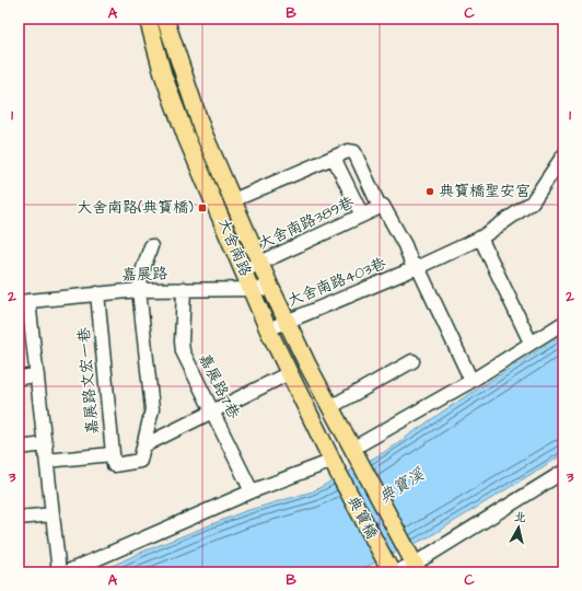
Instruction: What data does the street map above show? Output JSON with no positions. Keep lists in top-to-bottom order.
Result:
{
  "streets": {
    "main road": ["大舍南路", "典寶橋"],
    "street": [
      "大舍南路389巷",
      "嘉展路",
      "大舍南路403巷",
      "嘉展路文宏一巷",
      "嘉展路7巷"
    ]
  },
  "crossings": [
    ["大舍南路389巷", "大舍南路"],
    ["大舍南路", "嘉展路"],
    ["大舍南路", "大舍南路403巷"],
    ["大舍南路", "典寶橋"],
    ["嘉展路", "嘉展路文宏一巷"],
    ["嘉展路", "嘉展路7巷"]
  ],
  "water": ["典寶溪"],
  "places": {
    "other": ["典寶橋聖安宮"],
    "transit": ["大舍南路(典寶橋)"]
  },
  "north": "top",
  "grid": {
    "columns": ["A", "B", "C"],
    "rows": ["1", "2", "3"]
  }
}
